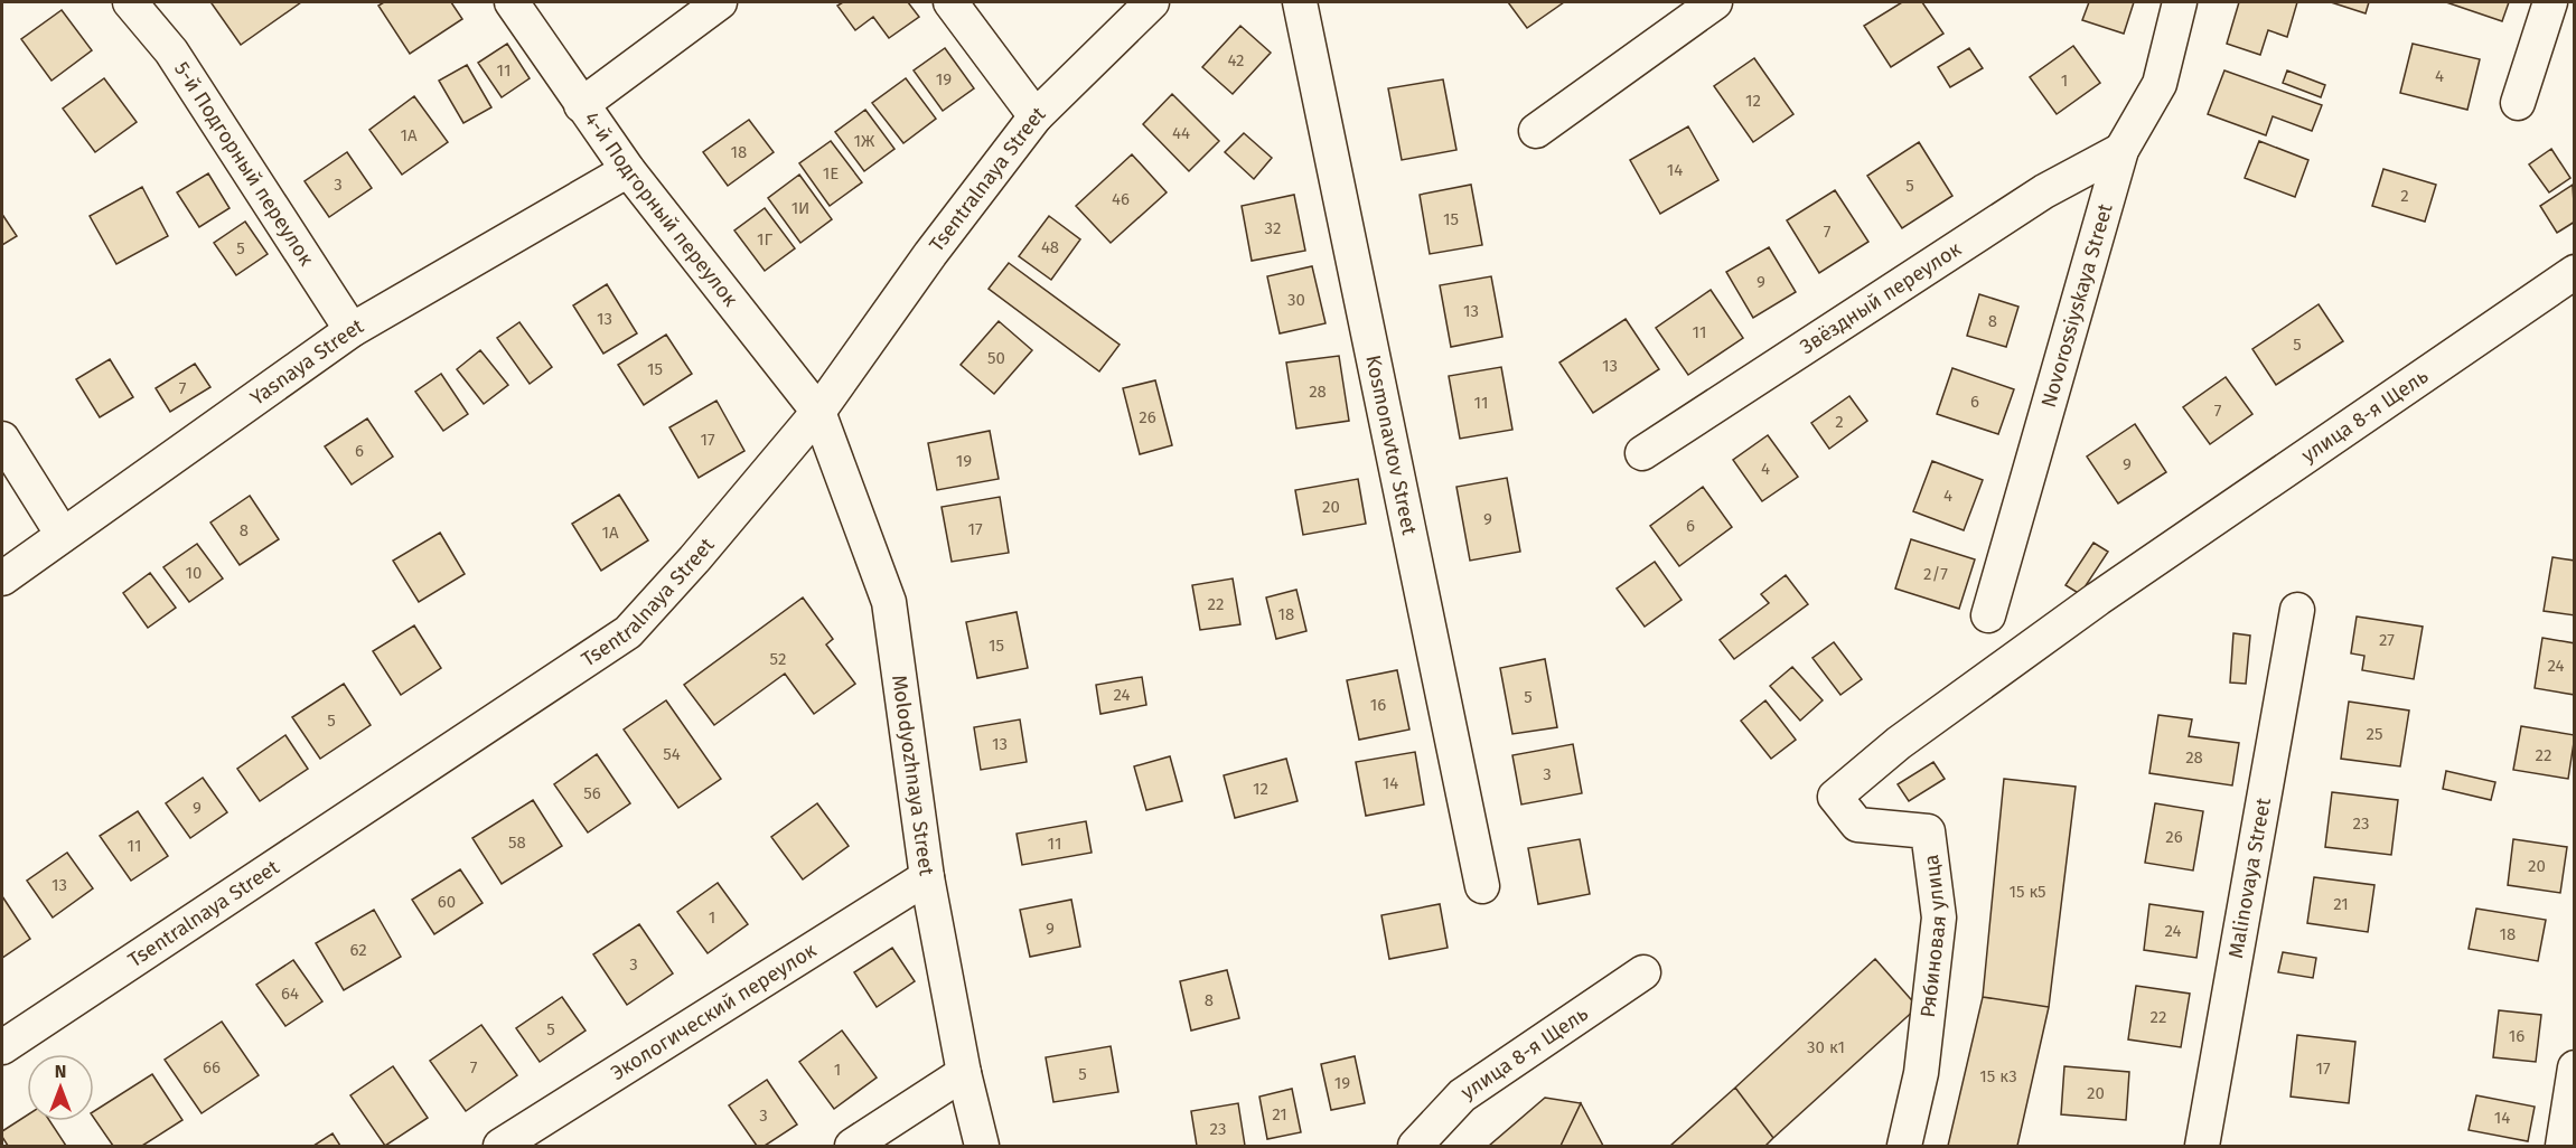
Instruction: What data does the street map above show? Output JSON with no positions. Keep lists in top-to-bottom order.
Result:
{
  "streets": {
    "street": [
      "5-й Подгорный переулок",
      "Tsentralnaya Street",
      "4-й Подгорный переулок",
      "Звёздный переулок",
      "Novorossiyskaya Street",
      "Yasnaya Street",
      "улица 8-я Щель",
      "Kosmonavtov Street",
      "Molodyozhnaya Street",
      "Malinovaya Street",
      "Рябиновая улица",
      "Экологический переулок"
    ]
  },
  "crossings": [
    ["5-й Подгорный переулок", "Yasnaya Street"],
    ["Tsentralnaya Street", "4-й Подгорный переулок"],
    ["Tsentralnaya Street", "Molodyozhnaya Street"],
    ["4-й Подгорный переулок", "Yasnaya Street"],
    ["4-й Подгорный переулок", "Molodyozhnaya Street"],
    ["Звёздный переулок", "Novorossiyskaya Street"],
    ["улица 8-я Щель", "Рябиновая улица"],
    ["Molodyozhnaya Street", "Экологический переулок"]
  ],
  "house_numbers": [
    "42",
    "11",
    "4",
    "19",
    "1",
    "12",
    "44",
    "1А",
    "1Ж",
    "18",
    "14",
    "1Е",
    "3",
    "5",
    "2",
    "46",
    "1И",
    "15",
    "32",
    "7",
    "1Г",
    "48",
    "5",
    "9",
    "30",
    "13",
    "13",
    "8",
    "11",
    "5",
    "50",
    "13",
    "15",
    "7",
    "28",
    "6",
    "11",
    "7",
    "26",
    "2",
    "17",
    "6",
    "19",
    "9",
    "4",
    "4",
    "20",
    "9",
    "6",
    "17",
    "8",
    "1А",
    "10",
    "2/7",
    "22",
    "18",
    "27",
    "15",
    "52",
    "24",
    "24",
    "5",
    "16",
    "5",
    "25",
    "13",
    "54",
    "22",
    "28",
    "3",
    "14",
    "12",
    "56",
    "9",
    "23",
    "26",
    "58",
    "11",
    "11",
    "20",
    "13",
    "15 к5",
    "60",
    "21",
    "1",
    "9",
    "24",
    "18",
    "62",
    "3",
    "64",
    "8",
    "22",
    "5",
    "16",
    "30 к1",
    "66",
    "7",
    "17",
    "1",
    "5",
    "15 к3",
    "19",
    "20",
    "21",
    "3",
    "14",
    "23"
  ],
  "north": "top"
}
